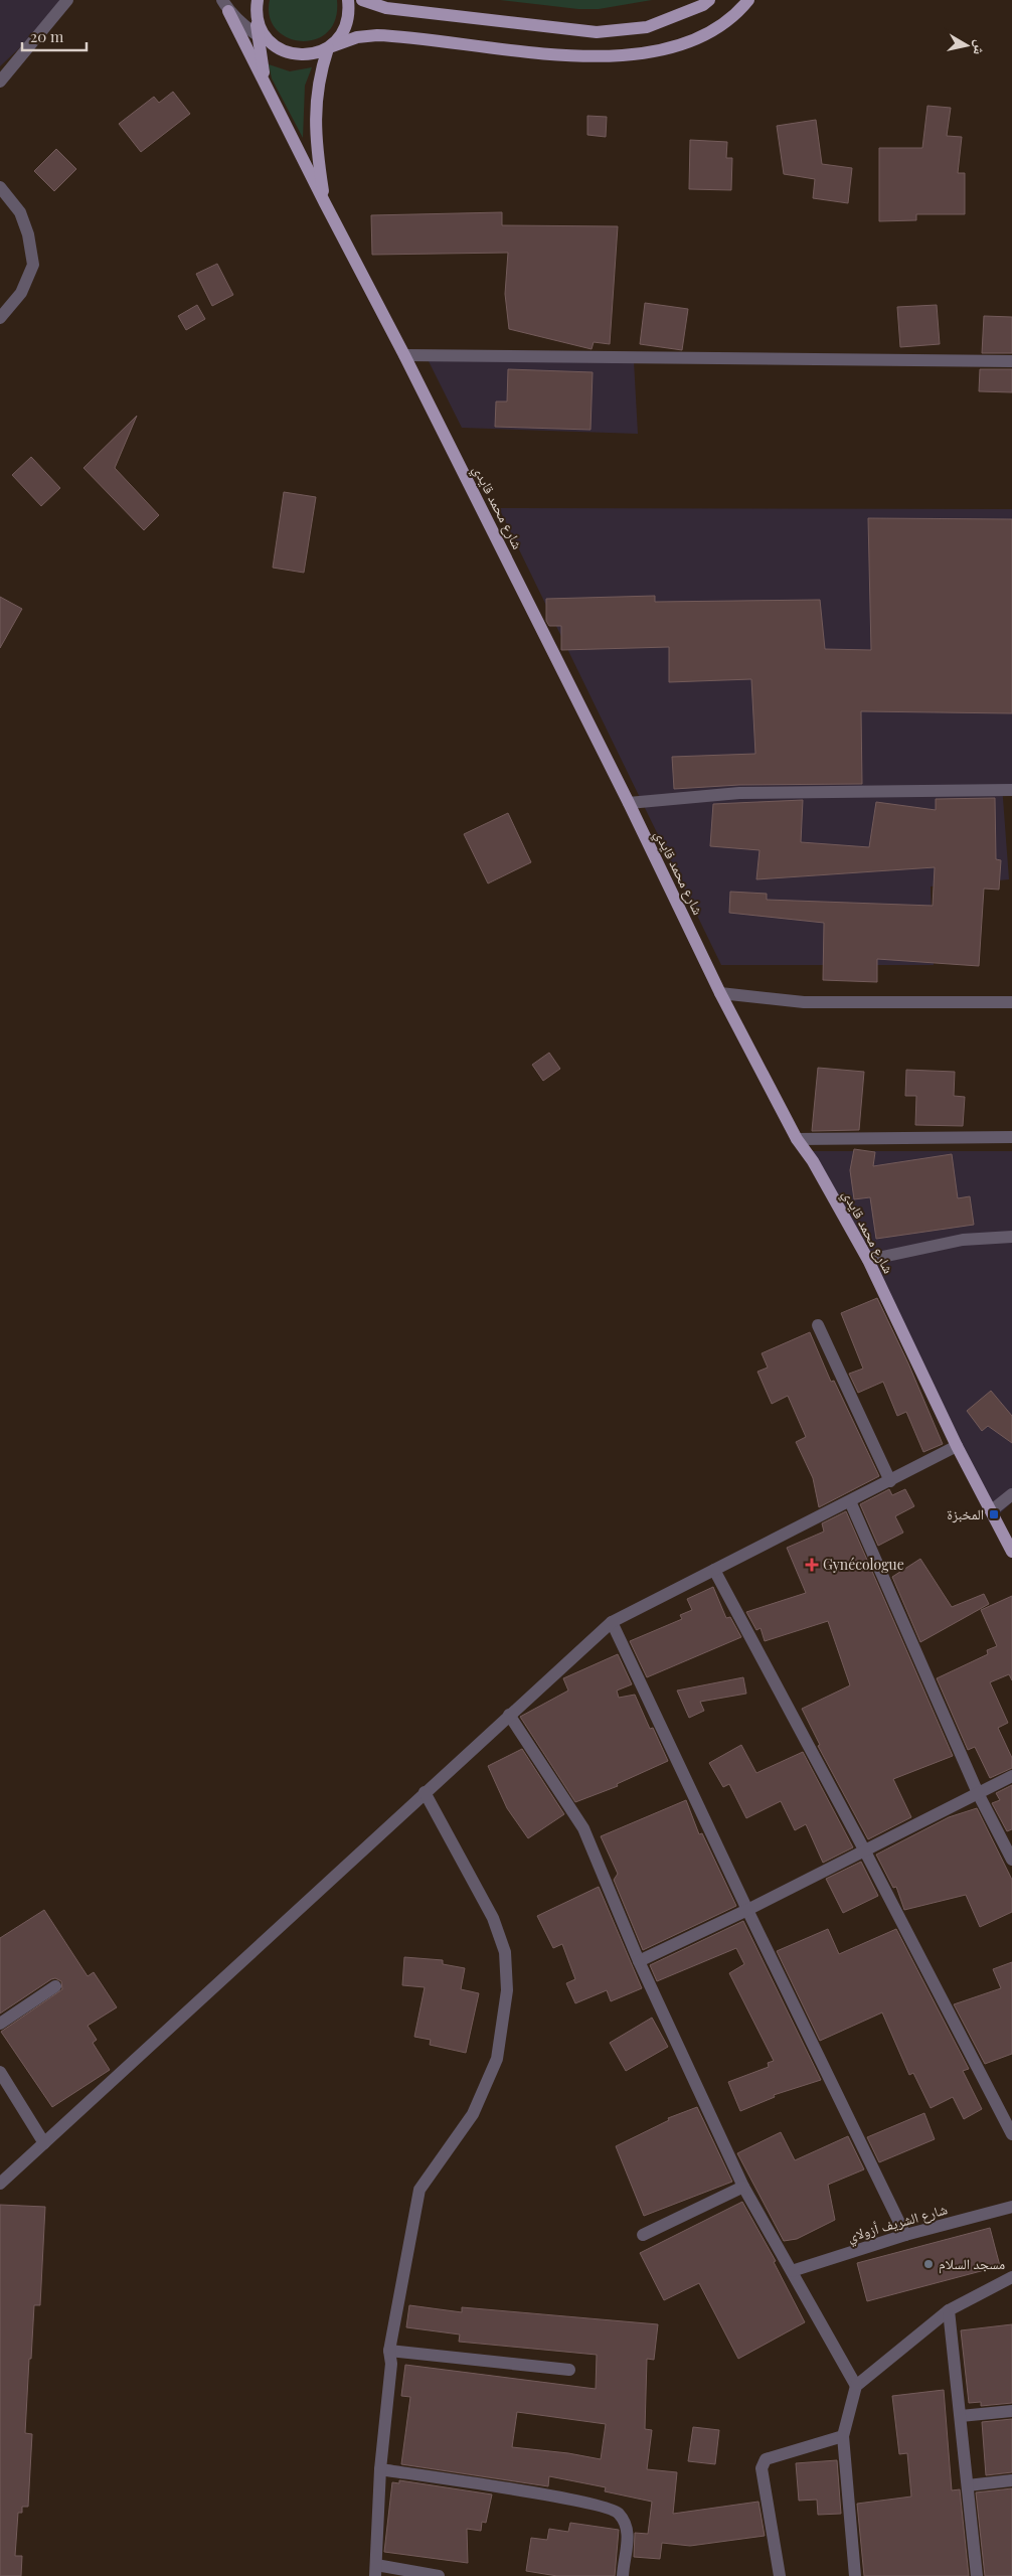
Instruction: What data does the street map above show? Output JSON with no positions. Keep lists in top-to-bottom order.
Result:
{
  "streets": {
    "main road": ["شارع محمد قايدي"],
    "street": ["شارع الشريف أزولاي"]
  },
  "places": {
    "transit": ["المخبزة"],
    "health": ["Gynécologue"],
    "other": ["مسجد السلام"]
  },
  "scale_bar": "20 m",
  "north": "right"
}
